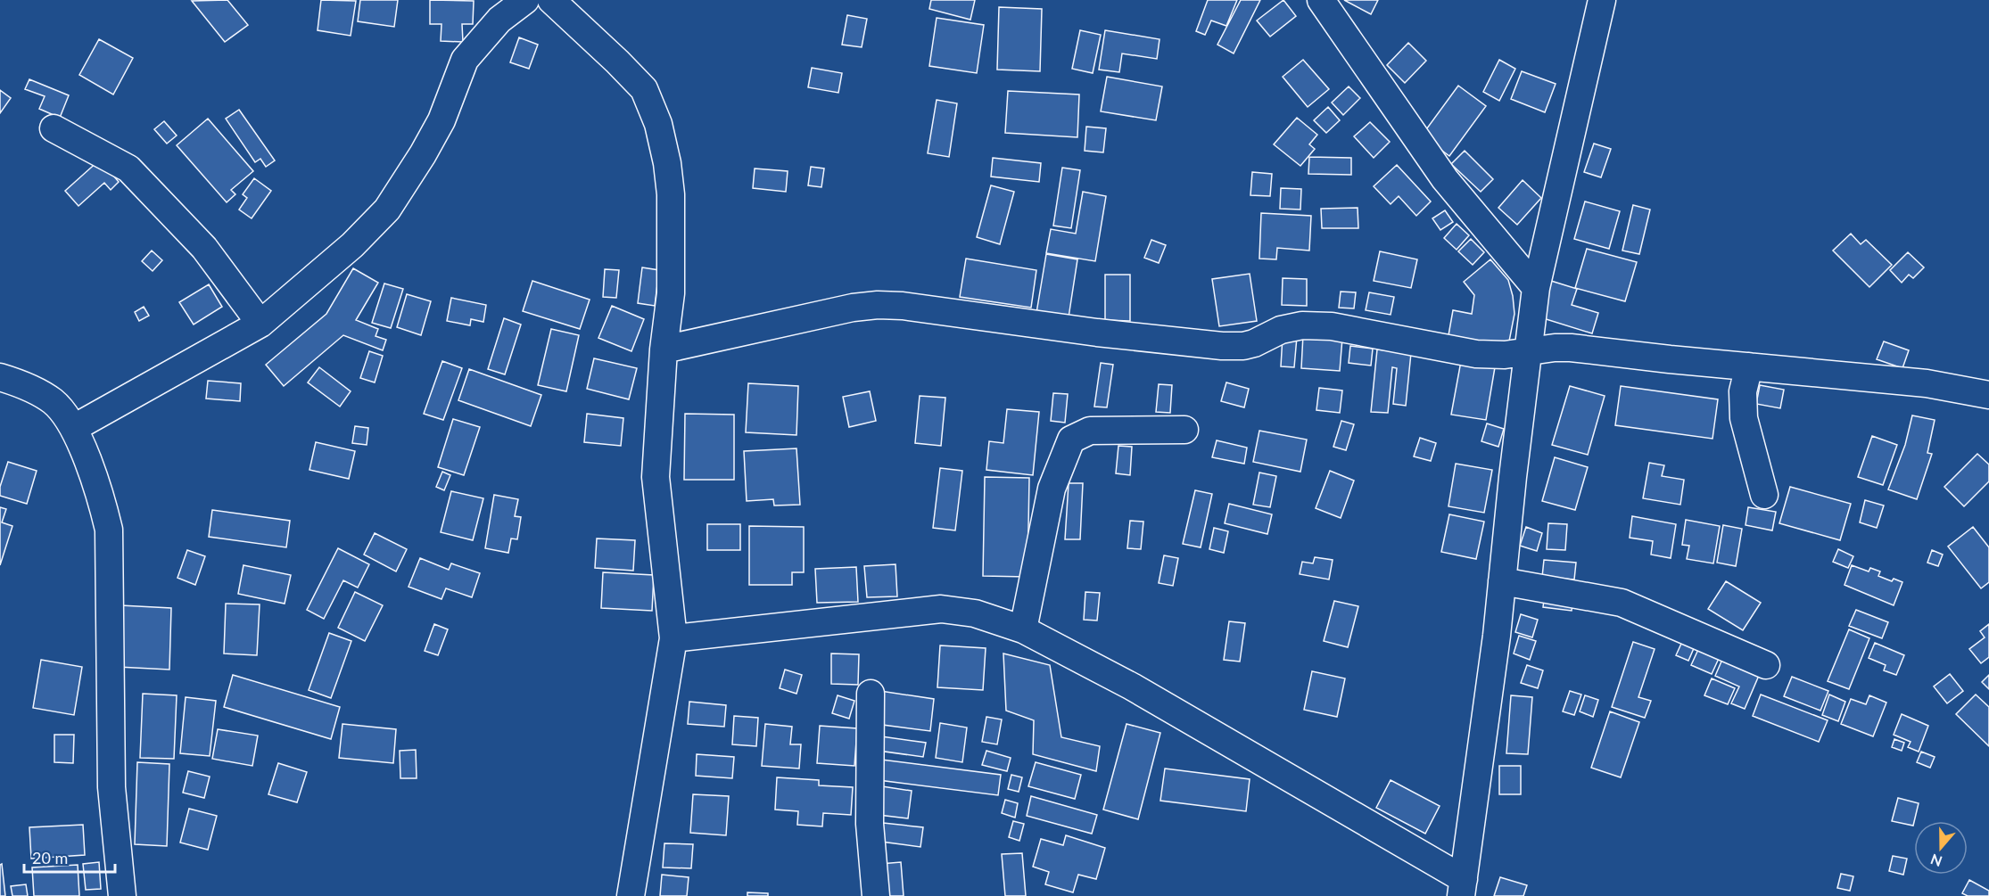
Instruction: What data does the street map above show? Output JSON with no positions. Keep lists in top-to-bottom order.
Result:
{
  "scale_bar": "20 m",
  "north": "bottom"
}
